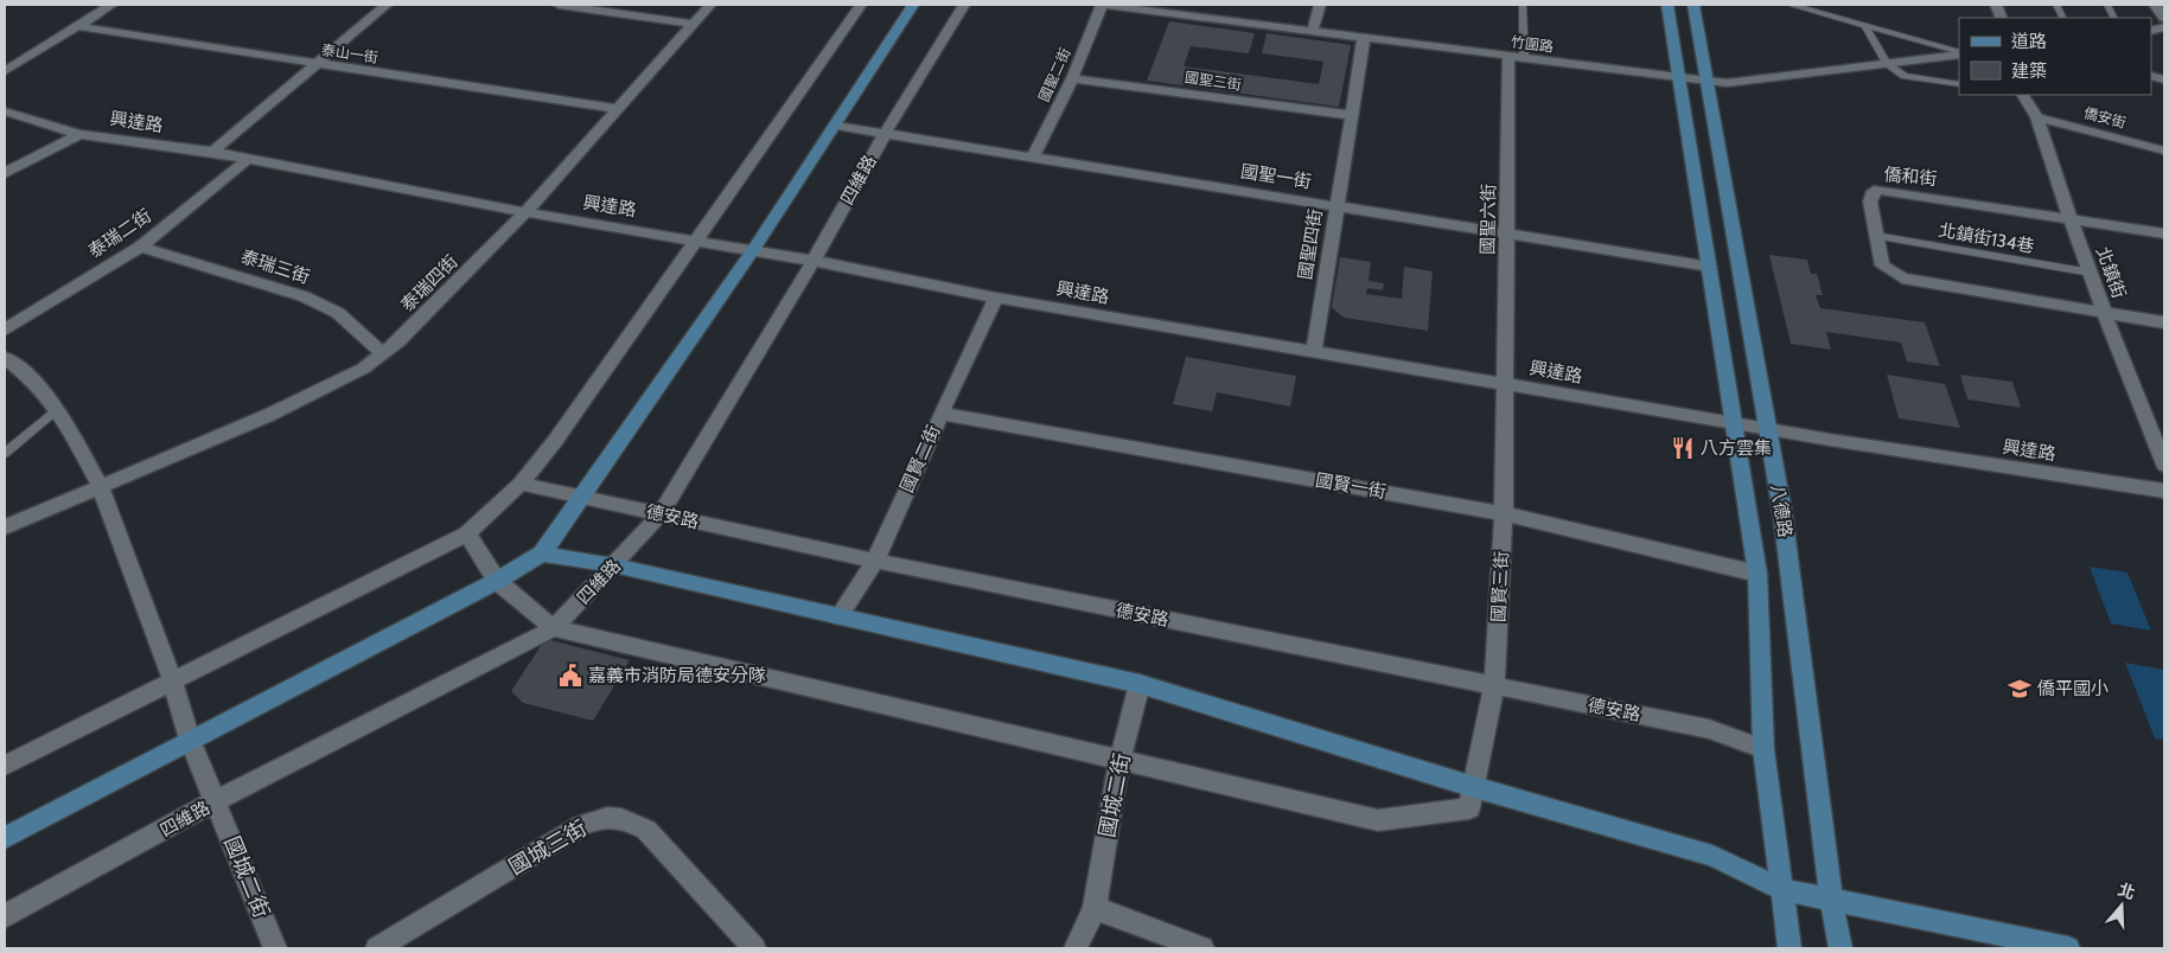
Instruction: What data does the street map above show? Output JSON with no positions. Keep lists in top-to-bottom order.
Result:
{
  "streets": {
    "street": [
      "竹圍路",
      "泰山一街",
      "國聖二街",
      "國聖三街",
      "僑安街",
      "興達路",
      "國聖一街",
      "僑和街",
      "四維路",
      "國聖六街",
      "泰瑞二街",
      "國聖四街",
      "泰瑞三街",
      "北鎮街",
      "泰瑞四街",
      "國賢二街",
      "國賢一街",
      "八德路",
      "德安路",
      "國賢三街",
      "國城二街",
      "國城三街"
    ],
    "lane": ["北鎮街134巷"]
  },
  "crossings": [
    ["竹圍路", "國聖二街"],
    ["竹圍路", "國聖六街"],
    ["竹圍路", "國聖四街"],
    ["竹圍路", "八德路"],
    ["泰山一街", "泰瑞四街"],
    ["國聖二街", "國聖三街"],
    ["國聖二街", "國聖一街"],
    ["國聖三街", "國聖四街"],
    ["僑安街", "北鎮街"],
    ["興達路", "四維路"],
    ["興達路", "國聖六街"],
    ["興達路", "泰瑞二街"],
    ["興達路", "國聖四街"],
    ["興達路", "泰瑞四街"],
    ["興達路", "國賢二街"],
    ["興達路", "八德路"],
    ["興達路", "國賢三街"],
    ["國聖一街", "四維路"],
    ["國聖一街", "國聖六街"],
    ["國聖一街", "國聖四街"],
    ["國聖一街", "八德路"],
    ["僑和街", "北鎮街134巷"],
    ["僑和街", "北鎮街"],
    ["四維路", "德安路"],
    ["四維路", "國城二街"],
    ["國聖六街", "國賢三街"],
    ["泰瑞二街", "泰瑞三街"],
    ["北鎮街134巷", "北鎮街"],
    ["泰瑞三街", "泰瑞四街"],
    ["泰瑞四街", "國城二街"],
    ["國賢二街", "國賢一街"],
    ["國賢二街", "德安路"],
    ["國賢一街", "八德路"],
    ["國賢一街", "國賢三街"],
    ["八德路", "德安路"],
    ["德安路", "國賢三街"]
  ],
  "places": {
    "restaurant": ["八方雲集"],
    "public building": ["嘉義市消防局德安分隊"],
    "school or university": ["僑平國小"]
  },
  "legend": ["道路", "建築"],
  "north": "top"
}
